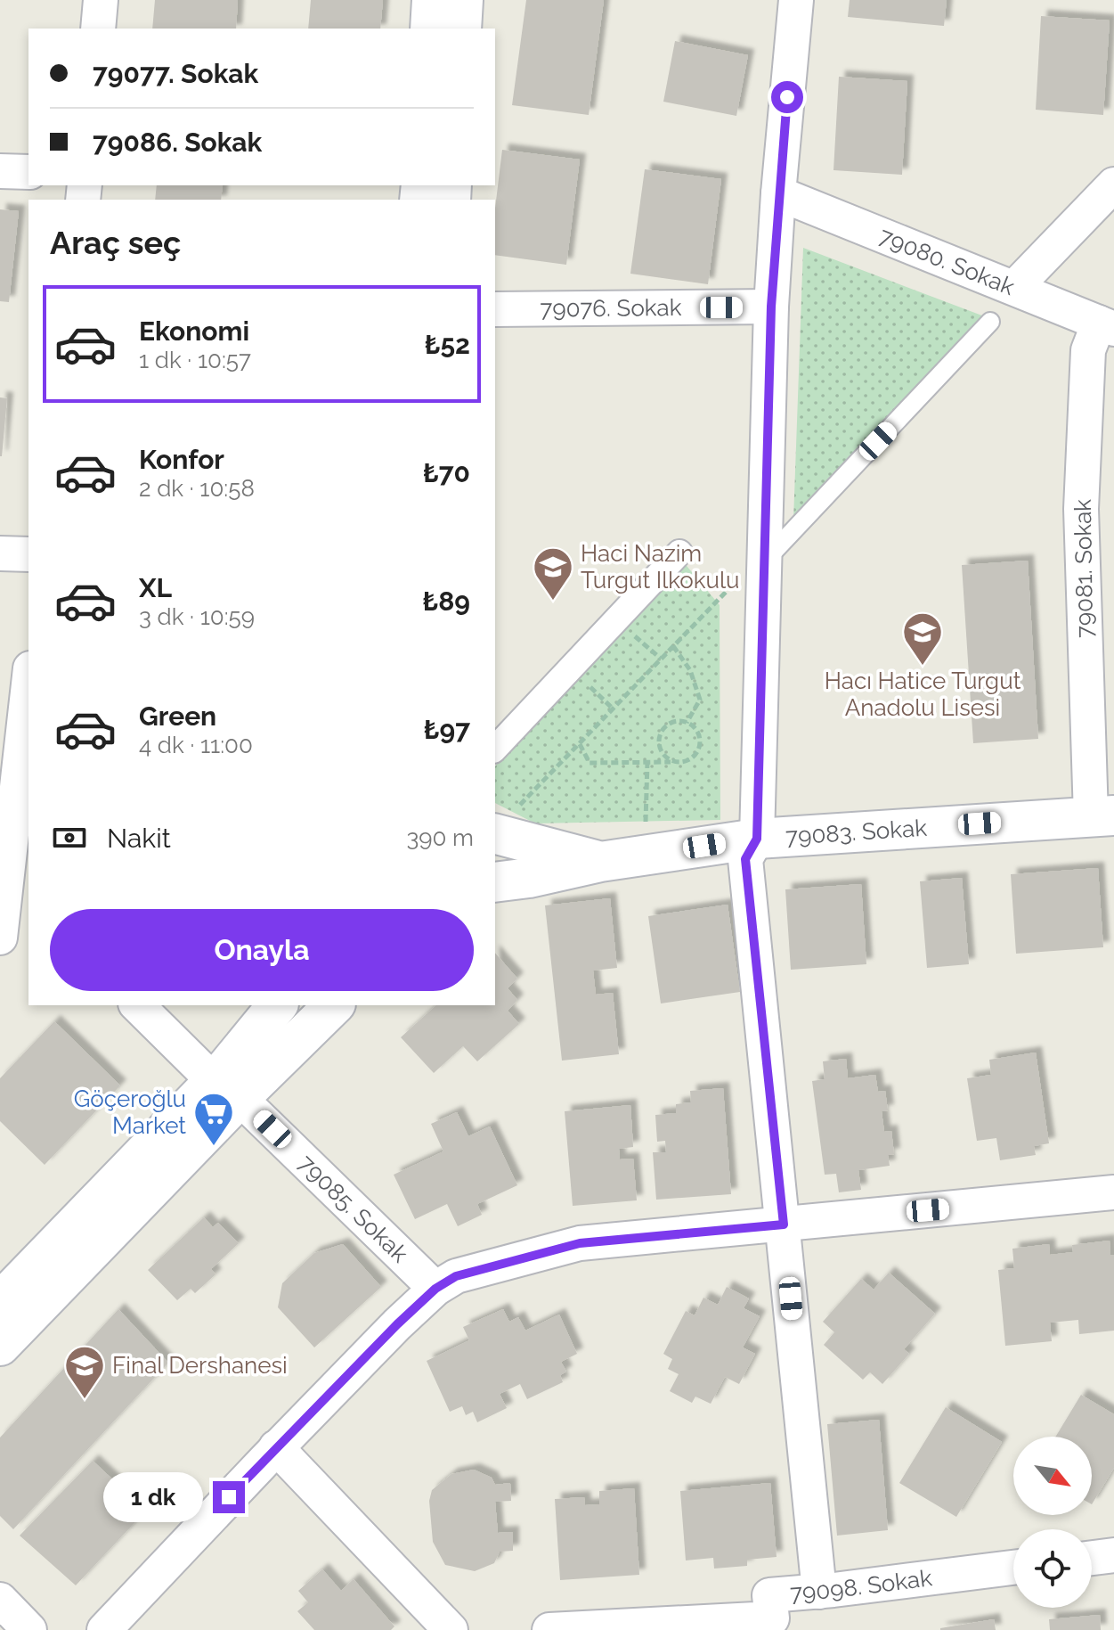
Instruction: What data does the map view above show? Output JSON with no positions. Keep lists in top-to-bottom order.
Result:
{
  "streets": {
    "main road": ["79083. Sokak"],
    "street": [
      "79080. Sokak",
      "79076. Sokak",
      "79081. Sokak",
      "79085. Sokak",
      "79098. Sokak"
    ]
  },
  "crossings": [
    ["79080. Sokak", "79081. Sokak"],
    ["79081. Sokak", "79083. Sokak"]
  ],
  "places": {
    "school or university": ["Haci Nazim Turgut Ilkokulu", "Hacı Hatice Turgut Anadolu Lisesi", "Final Dershanesi"],
    "supermarket": ["Göçeroğlu Market"]
  },
  "north": "bottom right",
  "page": {
    "banner": ["79077. Sokak", "79086. Sokak"],
    "heading": "Araç seç",
    "list": [
      {
        "name": "Ekonomi",
        "note": "1 dk · 10:57",
        "value": "₺52"
      },
      {
        "name": "Konfor",
        "note": "2 dk · 10:58",
        "value": "₺70"
      },
      {
        "name": "XL",
        "note": "3 dk · 10:59",
        "value": "₺89"
      },
      {
        "name": "Green",
        "note": "4 dk · 11:00",
        "value": "₺97"
      }
    ],
    "pay": ["Nakit", "390 m"],
    "buttons": "Onayla",
    "bubble": "1 dk"
  }
}
